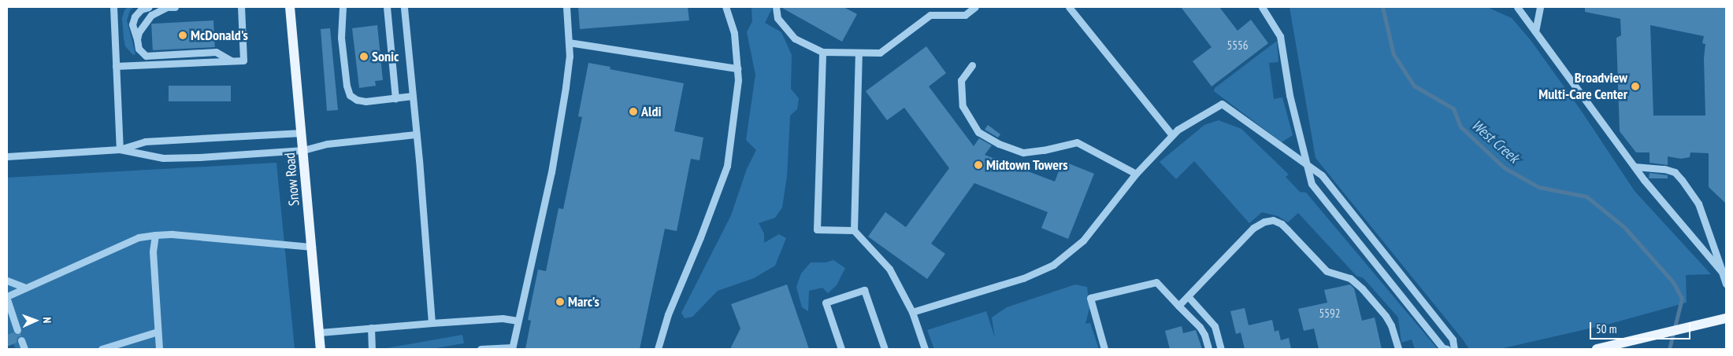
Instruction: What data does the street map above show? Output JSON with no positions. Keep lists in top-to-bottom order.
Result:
{
  "streets": {
    "main road": ["Snow Road"]
  },
  "water": ["West Creek"],
  "places": [
    "McDonald's",
    "Sonic",
    "Broadview Multi-Care Center",
    "Aldi",
    "Midtown Towers",
    "Marc's"
  ],
  "house_numbers": ["5556", "5592"],
  "scale_bar": "50 m",
  "north": "right"
}
